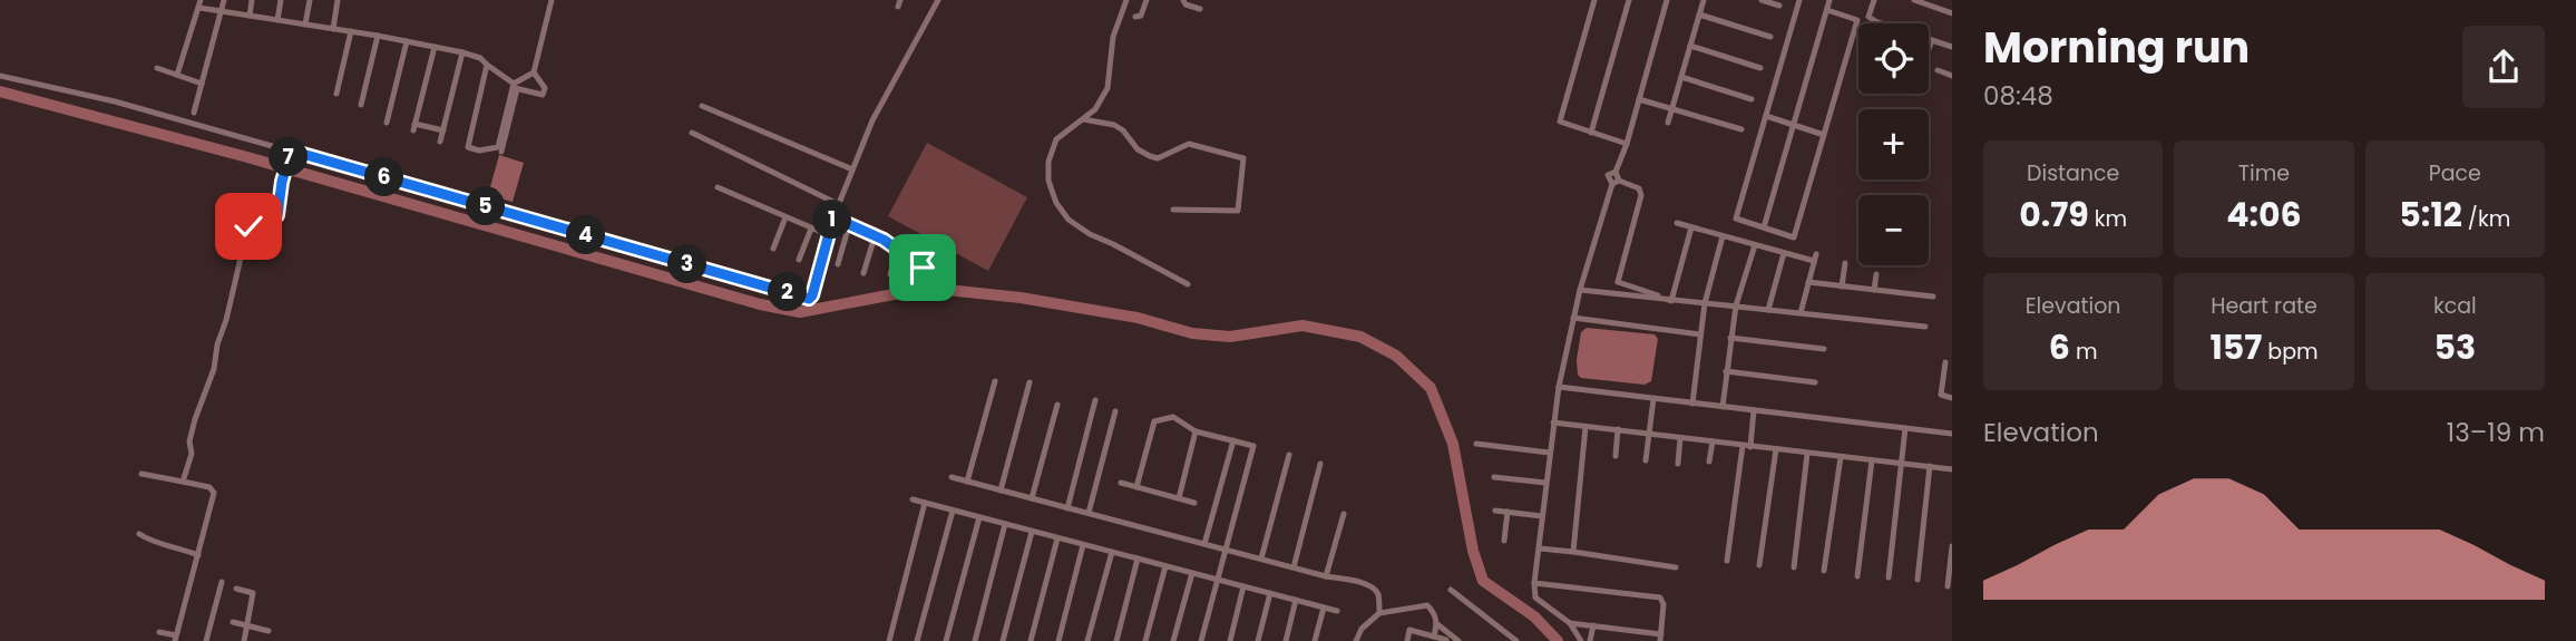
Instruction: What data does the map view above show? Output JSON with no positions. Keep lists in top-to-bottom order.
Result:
{
  "page": {
    "heading": ["Morning run", "08:48"],
    "map_buttons": ["+", "−"],
    "stats": [
      ["Distance", "0.79 km"],
      ["Time", "4:06"],
      ["Pace", "5:12 /km"],
      ["Elevation", "6 m"],
      ["Heart rate", "157 bpm"],
      ["kcal", "53"]
    ],
    "pins": [
      "7",
      "6",
      "5",
      "1",
      "4",
      "3",
      "2"
    ],
    "chart": ["Elevation", "13–19 m"]
  }
}
